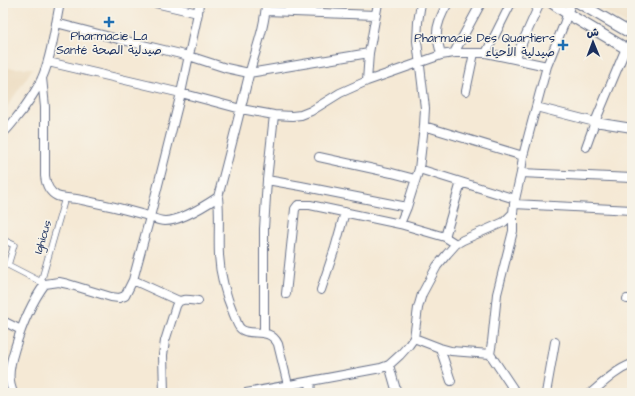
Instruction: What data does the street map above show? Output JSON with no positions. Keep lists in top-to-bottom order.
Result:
{
  "streets": {
    "street": ["Ighious"]
  },
  "places": {
    "health": ["Pharmacie La Santé صيدلية الصحة", "Pharmacie Des Quartiers صيدلية الأحياء"]
  },
  "north": "top"
}
